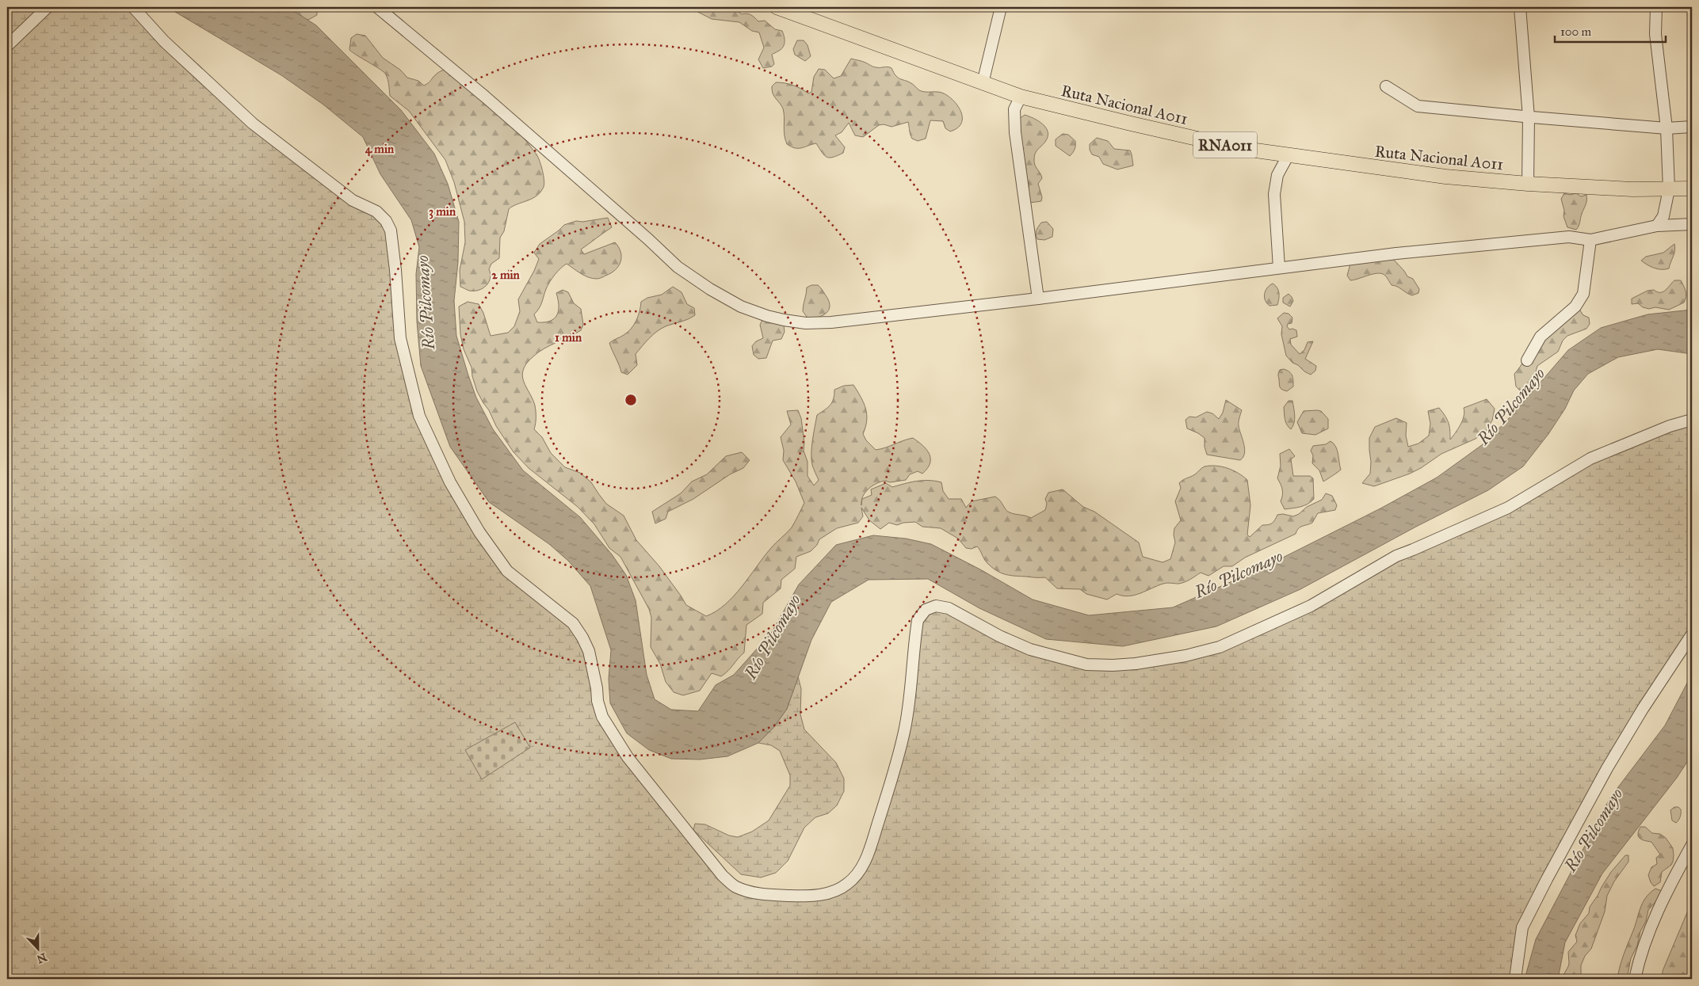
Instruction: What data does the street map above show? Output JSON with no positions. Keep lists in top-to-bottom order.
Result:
{
  "streets": {
    "main road": ["Ruta Nacional A011", "RNA011"]
  },
  "water": ["Río Pilcomayo"],
  "scale_bar": "100 m",
  "north": "bottom",
  "rings": [
    "4 min",
    "3 min",
    "2 min",
    "1 min"
  ]
}
